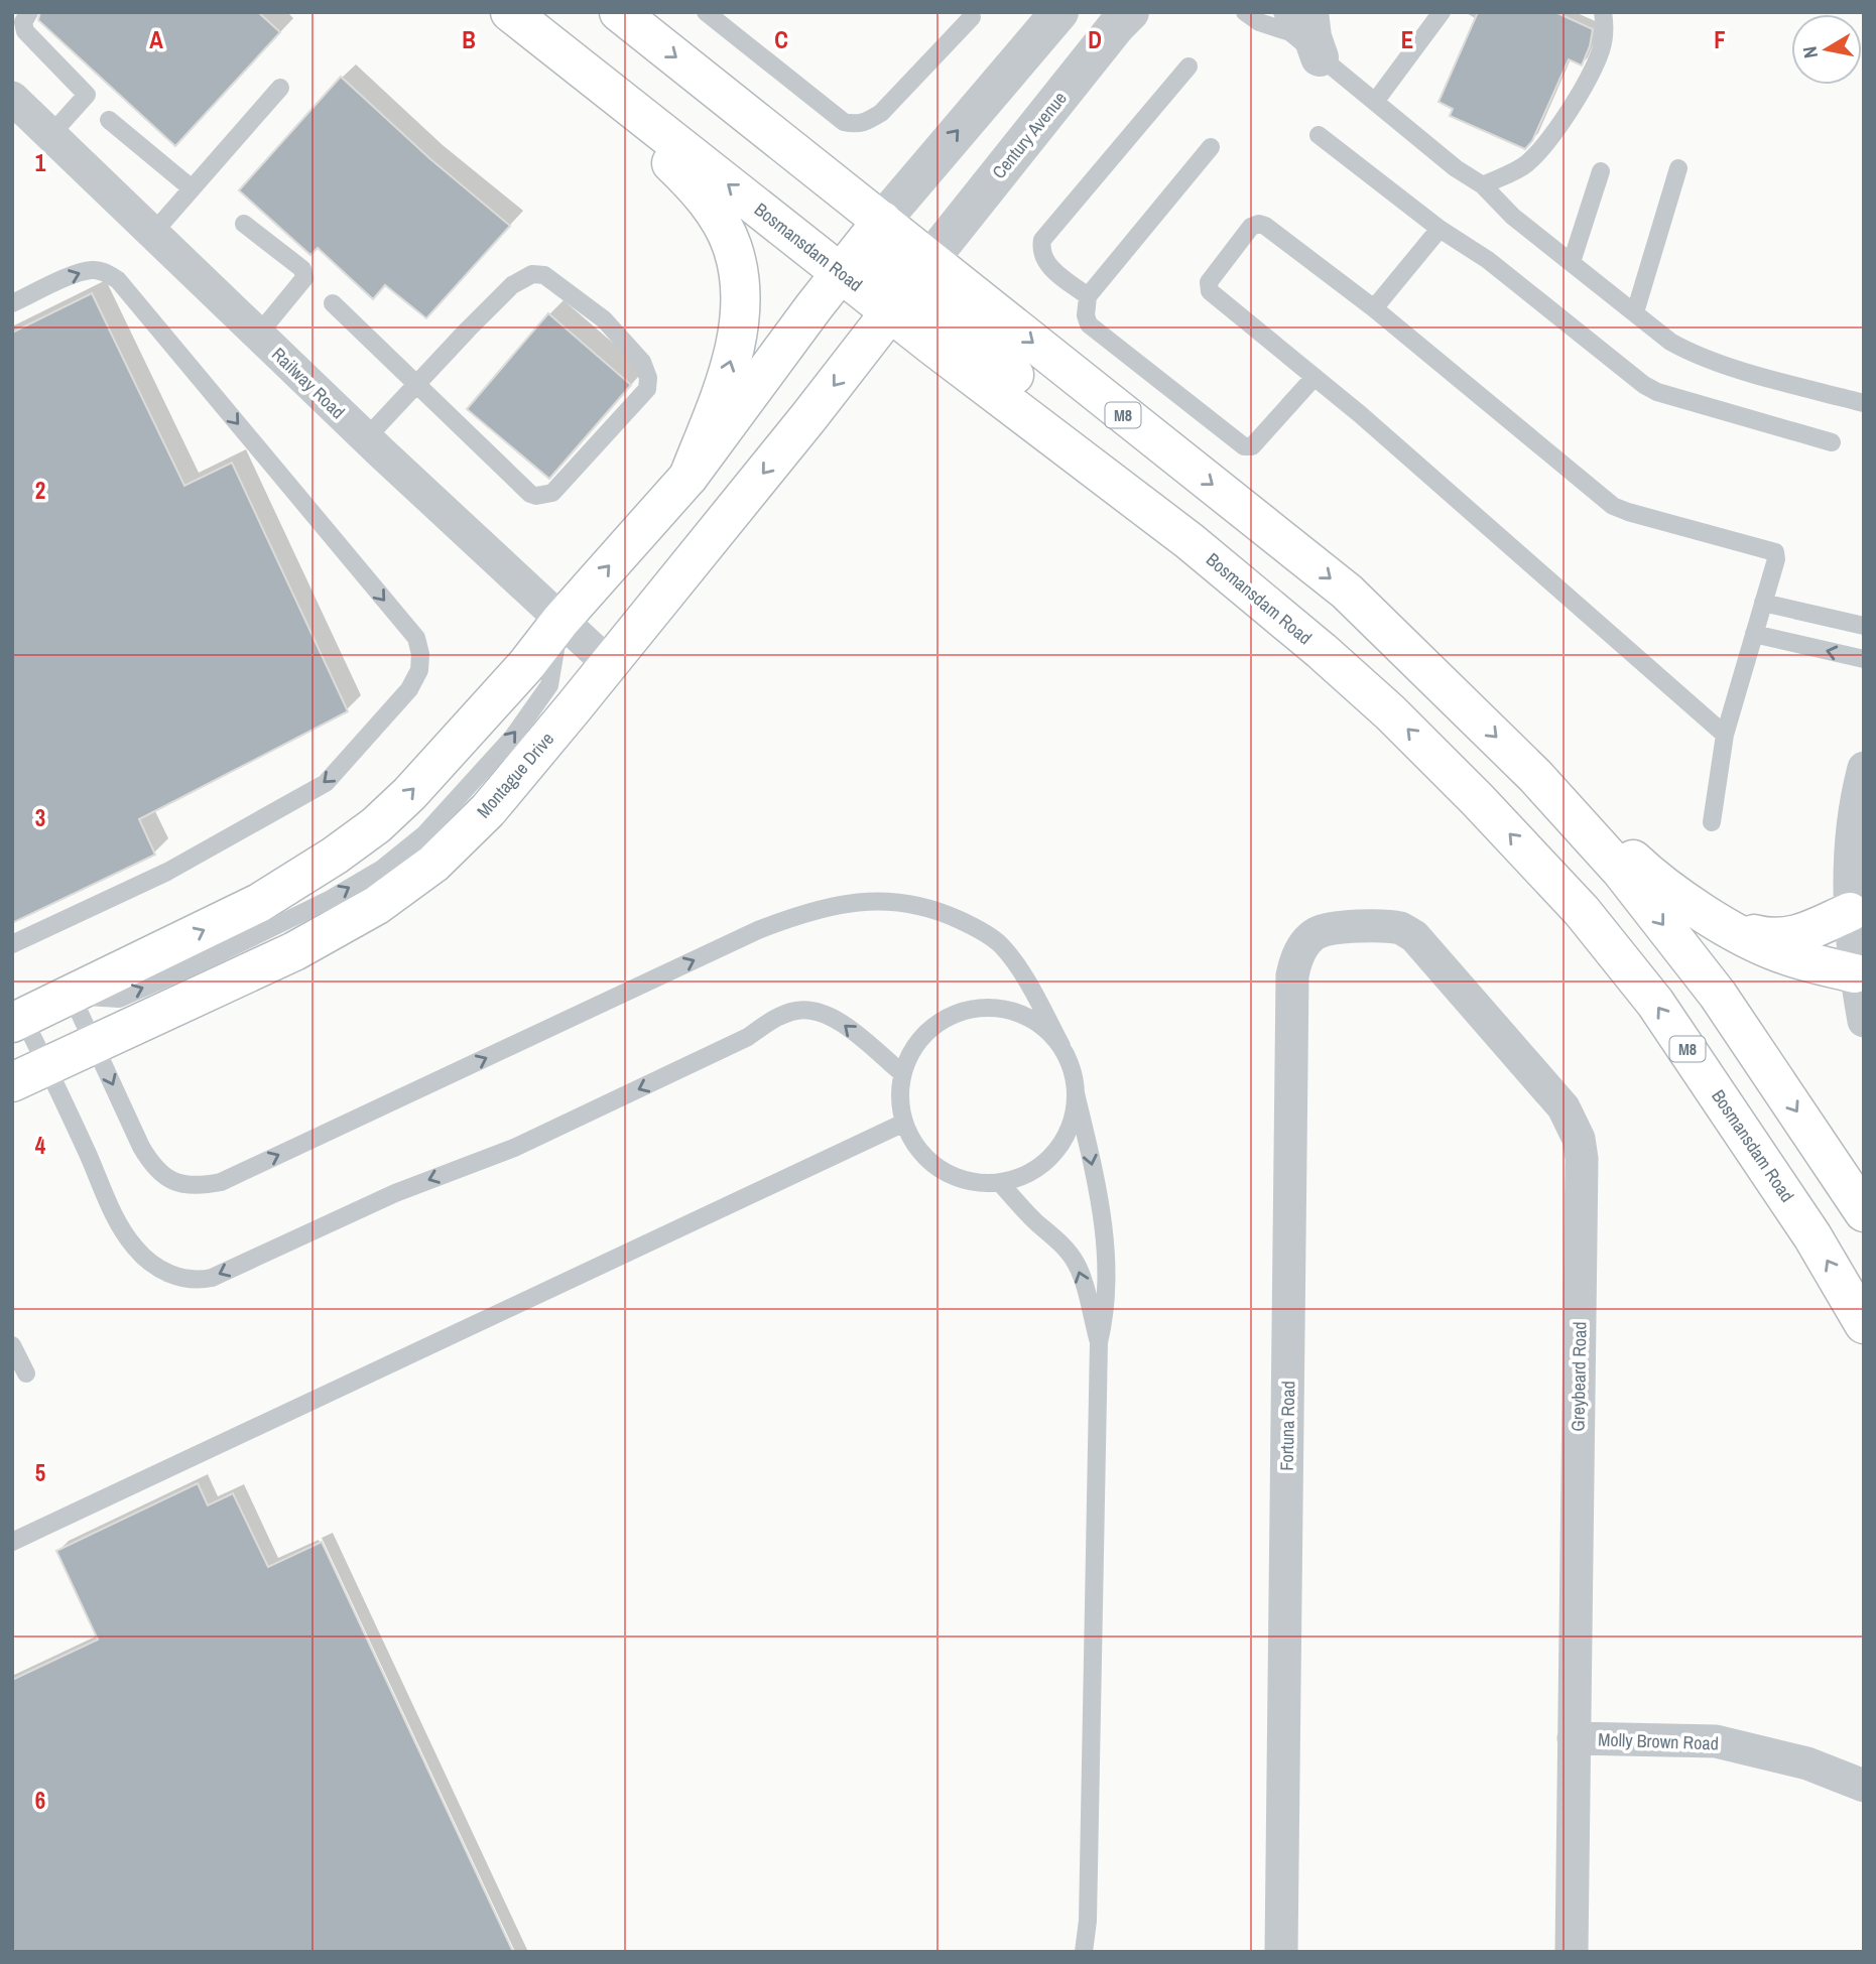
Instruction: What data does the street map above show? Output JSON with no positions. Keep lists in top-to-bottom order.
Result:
{
  "streets": {
    "main road": ["Bosmansdam Road", "M8", "Montague Drive"],
    "street": [
      "Century Avenue",
      "Railway Road",
      "Greybeard Road",
      "Fortuna Road",
      "Molly Brown Road"
    ]
  },
  "crossings": [
    ["Century Avenue", "Bosmansdam Road"],
    ["Century Avenue", "Montague Drive"],
    ["Bosmansdam Road", "Montague Drive"],
    ["Railway Road", "Montague Drive"],
    ["Greybeard Road", "Fortuna Road"],
    ["Greybeard Road", "Molly Brown Road"]
  ],
  "north": "left",
  "grid": {
    "columns": [
      "A",
      "B",
      "C",
      "D",
      "E",
      "F"
    ],
    "rows": [
      "1",
      "2",
      "3",
      "4",
      "5",
      "6"
    ]
  }
}
